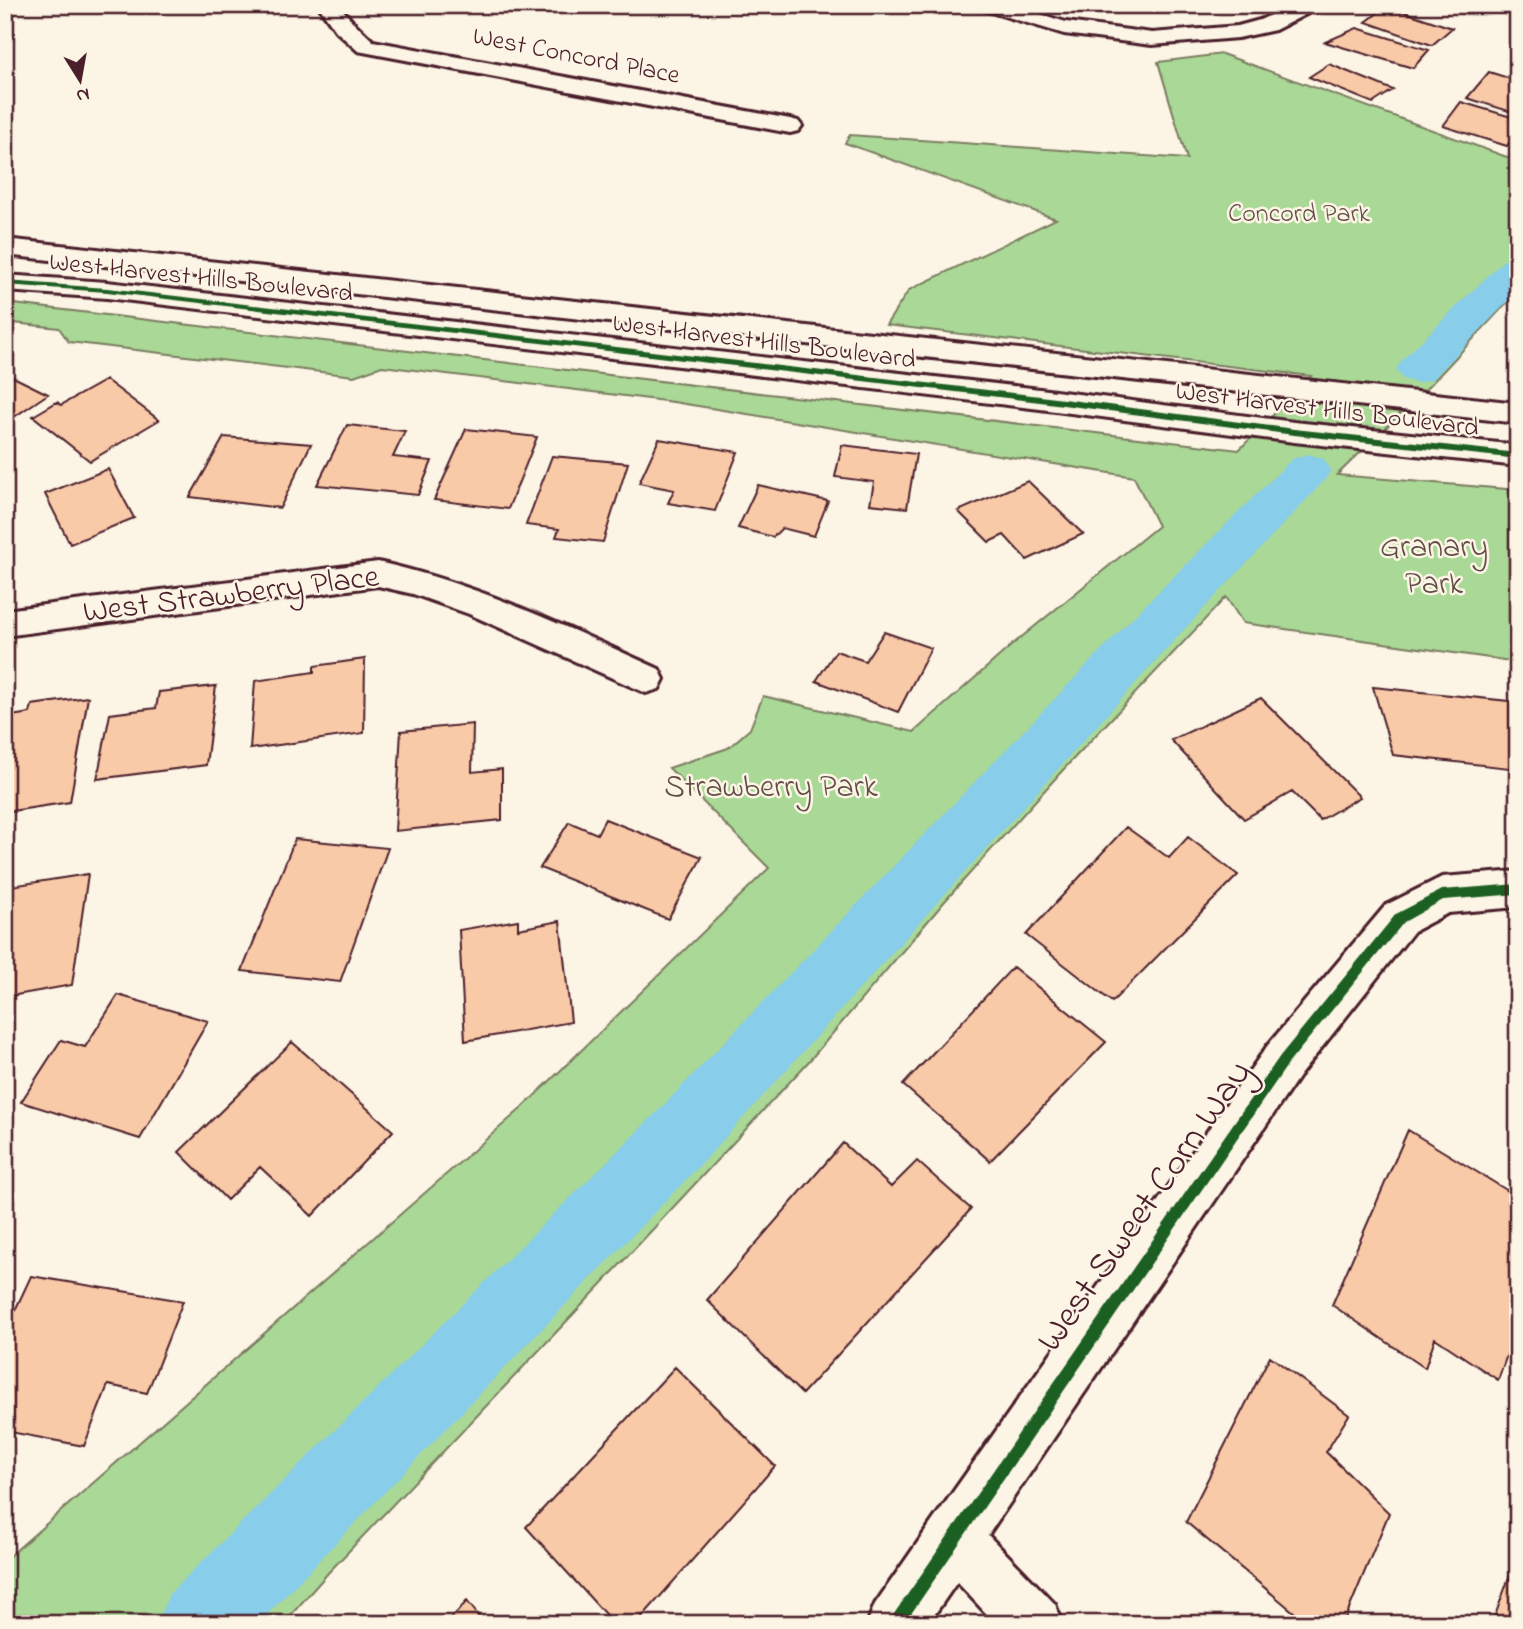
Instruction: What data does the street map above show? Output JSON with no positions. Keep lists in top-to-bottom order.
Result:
{
  "streets": {
    "street": [
      "West Concord Place",
      "West Harvest Hills Boulevard",
      "West Strawberry Place",
      "West Sweet Corn Way"
    ]
  },
  "parks": ["Concord Park", "Granary Park", "Strawberry Park"],
  "north": "bottom"
}
